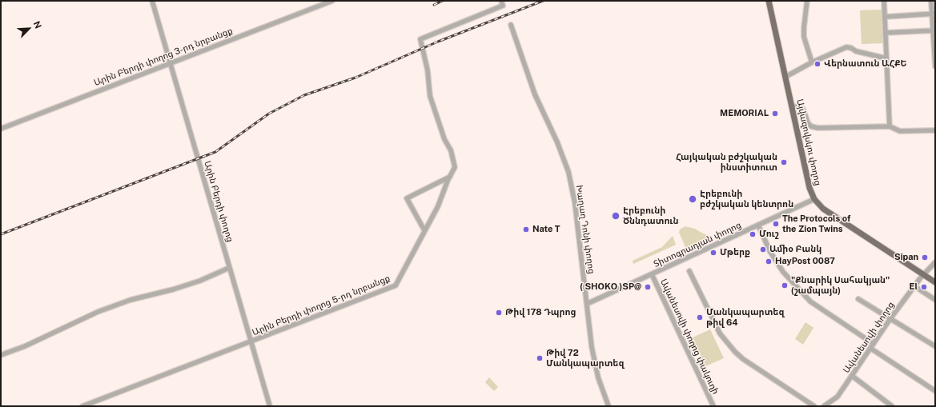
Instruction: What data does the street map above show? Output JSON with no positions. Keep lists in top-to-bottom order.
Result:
{
  "streets": {
    "main road": ["Այվազովսկու փողոց"],
    "street": [
      "Արին Բերդի փողոց 3-րդ նրբանցք",
      "Արին Բերդի փողոց",
      "Խաղաղ Դոնի փողոց",
      "Տիտոգրադյան փողոց",
      "Արին Բերդի փողոց 5-րդ նրբանցք",
      "Ավանեսովի փողոց փակուղի",
      "Ավանեսովի փողոց"
    ]
  },
  "crossings": [
    ["Արին Բերդի փողոց 3-րդ նրբանցք", "Արին Բերդի փողոց"],
    ["Այվազովսկու փողոց", "Տիտոգրադյան փողոց"],
    ["Այվազովսկու փողոց", "Ավանեսովի փողոց"],
    ["Արին Բերդի փողոց", "Արին Բերդի փողոց 5-րդ նրբանցք"],
    ["Խաղաղ Դոնի փողոց", "Տիտոգրադյան փողոց"],
    ["Տիտոգրադյան փողոց", "Ավանեսովի փողոց փակուղի"]
  ],
  "places": [
    "Վերնատուն ԱՀՔԵ",
    "MEMORIAL",
    "Հայկական բժշկական ինստիտուտ",
    "Էրեբունի բժշկական կենտրոն",
    "Էրեբունի Ծննդատուն",
    "The Protocols of the Zion Twins",
    "Nate T",
    "Մուշ",
    "Ամիօ Բանկ",
    "Մթերք",
    "Sipan",
    "HayPost 0087",
    "\"Քնարիկ Սահակյան\" (շամպայն)",
    "( SHOKO )SP@",
    "El",
    "Թիվ 178 Դպրոց",
    "Մանկապարտեզ թիվ 64",
    "Թիվ 72 Մանկապարտեզ"
  ],
  "north": "top right"
}
